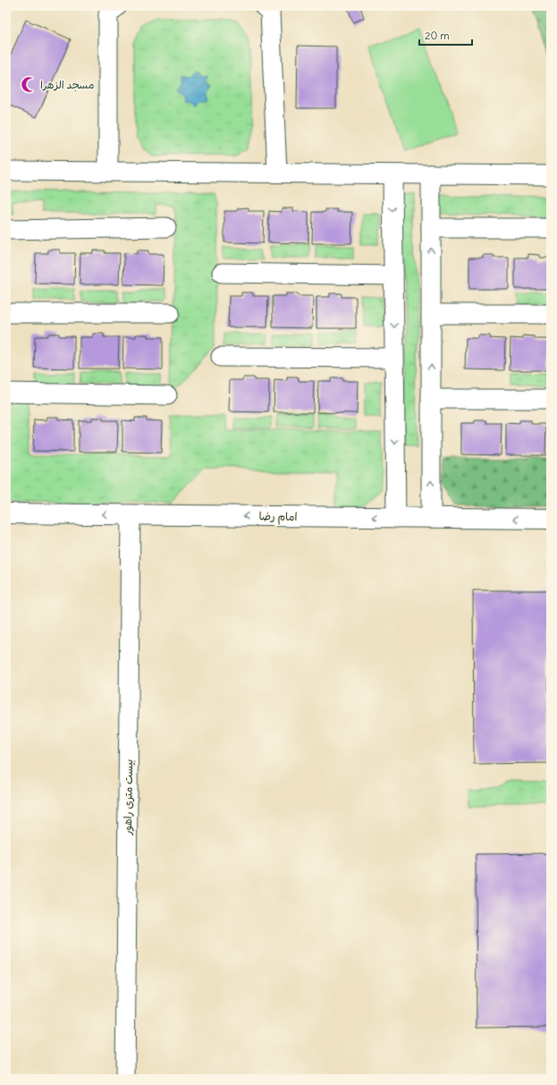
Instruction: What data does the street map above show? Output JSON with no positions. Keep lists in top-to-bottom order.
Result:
{
  "streets": {
    "main road": ["امام رضا"],
    "street": ["بیست متری راهور"]
  },
  "crossings": [
    ["امام رضا", "بیست متری راهور"]
  ],
  "one_way": ["امام رضا"],
  "places": {
    "mosque": ["مسجد الزهرا"]
  },
  "scale_bar": "20 m"
}
